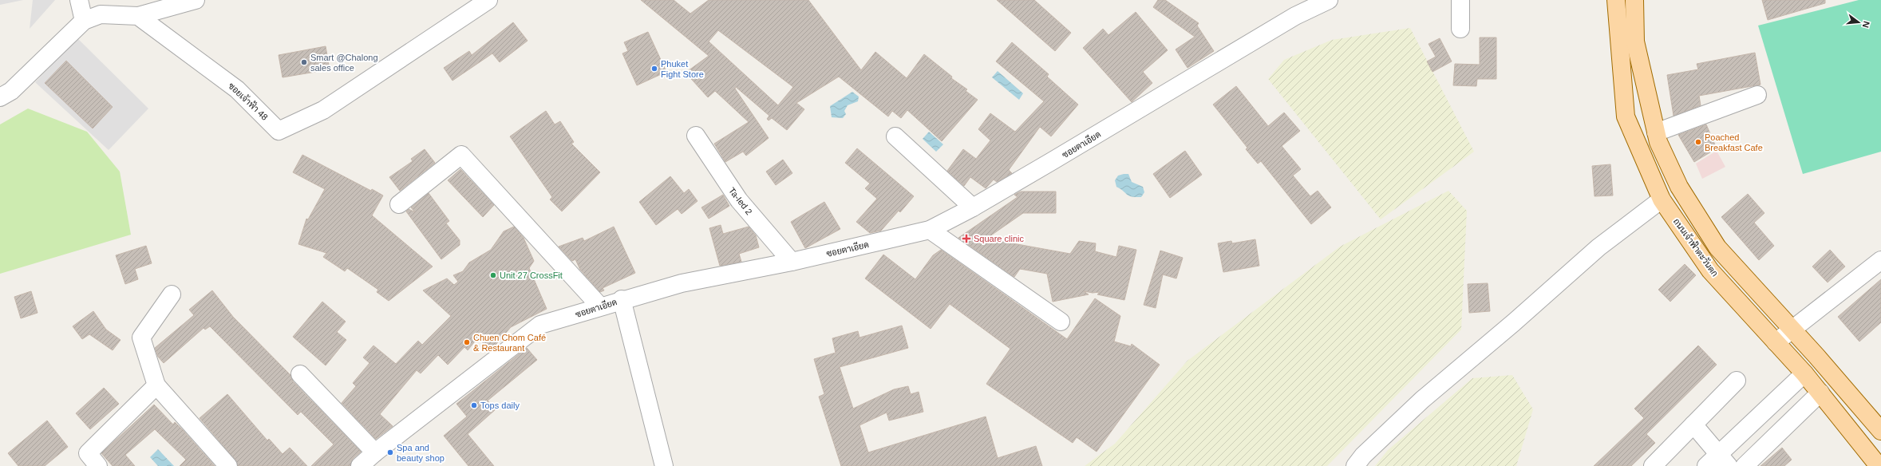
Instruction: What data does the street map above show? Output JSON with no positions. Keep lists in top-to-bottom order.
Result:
{
  "streets": {
    "main road": ["ถนนเจ้าฟ้าตะวันตก"],
    "street": ["ซอยเจ้าฟ้า 48", "ซอยตาเอียด", "Ta-Ied 2"]
  },
  "crossings": [
    ["ซอยตาเอียด", "Ta-Ied 2"]
  ],
  "places": {
    "other": [
      "Smart @Chalong sales office",
      "Phuket Fight Store",
      "Poached Breakfast Cafe",
      "Unit 27 CrossFit",
      "Chuen Chom Café & Restaurant",
      "Tops daily",
      "Spa and beauty shop"
    ],
    "health": ["Square clinic"]
  },
  "north": "right"
}
